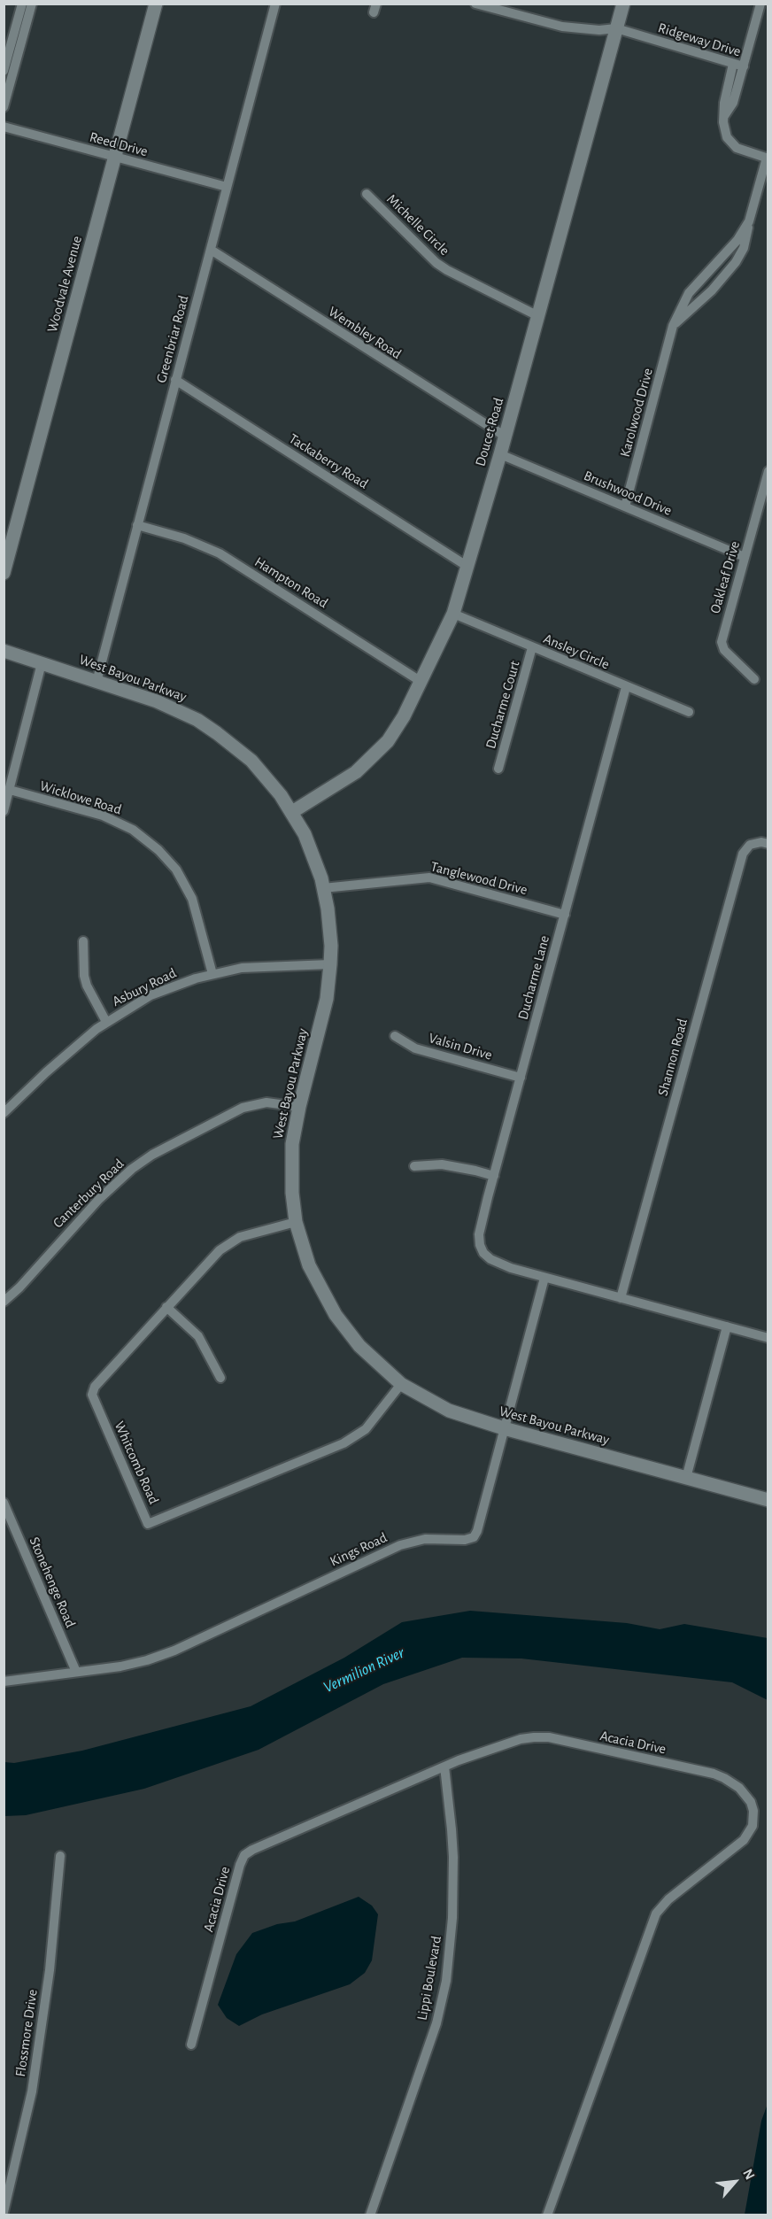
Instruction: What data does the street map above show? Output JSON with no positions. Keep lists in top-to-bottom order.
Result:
{
  "streets": {
    "street": [
      "Ridgeway Drive",
      "Reed Drive",
      "Michelle Circle",
      "Woodvale Avenue",
      "Wembley Road",
      "Greenbriar Road",
      "Karolwood Drive",
      "Doucet Road",
      "Tackaberry Road",
      "Brushwood Drive",
      "Oakleaf Drive",
      "Hampton Road",
      "Ansley Circle",
      "West Bayou Parkway",
      "Ducharme Court",
      "Wicklowe Road",
      "Tanglewood Drive",
      "Ducharme Lane",
      "Asbury Road",
      "Valsin Drive",
      "Shannon Road",
      "Canterbury Road",
      "Whitcomb Road",
      "Kings Road",
      "Stonehenge Road",
      "Acacia Drive",
      "Lippi Boulevard",
      "Flossmore Drive"
    ]
  },
  "crossings": [
    ["Ridgeway Drive", "Doucet Road"],
    ["Reed Drive", "Woodvale Avenue"],
    ["Reed Drive", "Greenbriar Road"],
    ["Michelle Circle", "Doucet Road"],
    ["Wembley Road", "Greenbriar Road"],
    ["Wembley Road", "Doucet Road"],
    ["Greenbriar Road", "Tackaberry Road"],
    ["Greenbriar Road", "Hampton Road"],
    ["Greenbriar Road", "West Bayou Parkway"],
    ["Karolwood Drive", "Brushwood Drive"],
    ["Doucet Road", "Tackaberry Road"],
    ["Doucet Road", "Brushwood Drive"],
    ["Doucet Road", "Hampton Road"],
    ["Doucet Road", "Ansley Circle"],
    ["Doucet Road", "West Bayou Parkway"],
    ["Brushwood Drive", "Oakleaf Drive"],
    ["Ansley Circle", "Ducharme Court"],
    ["Ansley Circle", "Ducharme Lane"],
    ["West Bayou Parkway", "Tanglewood Drive"],
    ["West Bayou Parkway", "Asbury Road"],
    ["West Bayou Parkway", "Canterbury Road"],
    ["West Bayou Parkway", "Whitcomb Road"],
    ["West Bayou Parkway", "Kings Road"],
    ["Wicklowe Road", "Asbury Road"],
    ["Tanglewood Drive", "Ducharme Lane"],
    ["Ducharme Lane", "Valsin Drive"],
    ["Ducharme Lane", "Kings Road"],
    ["Kings Road", "Stonehenge Road"],
    ["Acacia Drive", "Lippi Boulevard"]
  ],
  "water": ["Vermilion River"],
  "north": "top right"
}
